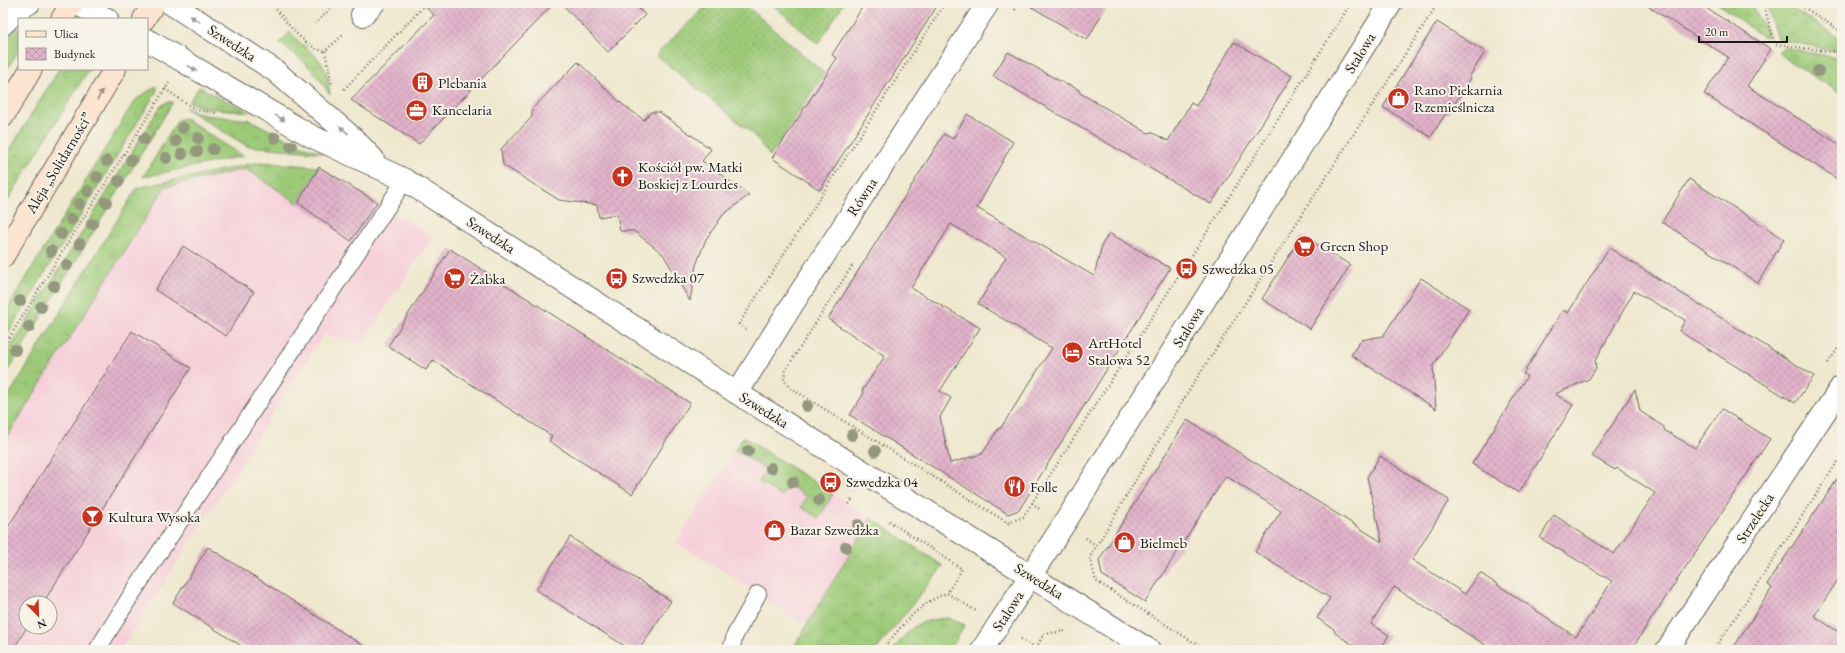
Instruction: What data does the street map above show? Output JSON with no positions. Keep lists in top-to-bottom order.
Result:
{
  "streets": {
    "main road": ["Aleja „Solidarności”"],
    "street": [
      "Szwedzka",
      "Stalowa",
      "Równa",
      "Strzelecka"
    ]
  },
  "crossings": [
    ["Szwedzka", "Stalowa"],
    ["Szwedzka", "Równa"]
  ],
  "one_way": ["Aleja „Solidarności”"],
  "places": {
    "building": ["Plebania"],
    "shop": ["Rano Piekarnia Rzemieślnicza", "Bazar Szwedzka", "Bielmeb"],
    "office": ["Kancelaria"],
    "church": ["Kościół pw. Matki Boskiej z Lourdes"],
    "supermarket": ["Green Shop", "Żabka"],
    "bus stop": ["Szwedzka 05", "Szwedzka 07", "Szwedzka 04"],
    "hotel": ["ArtHotel Stalowa 52"],
    "restaurant": ["Folle"],
    "bar": ["Kultura Wysoka"]
  },
  "legend": ["Ulica", "Budynek"],
  "scale_bar": "20 m",
  "north": "bottom right"
}
